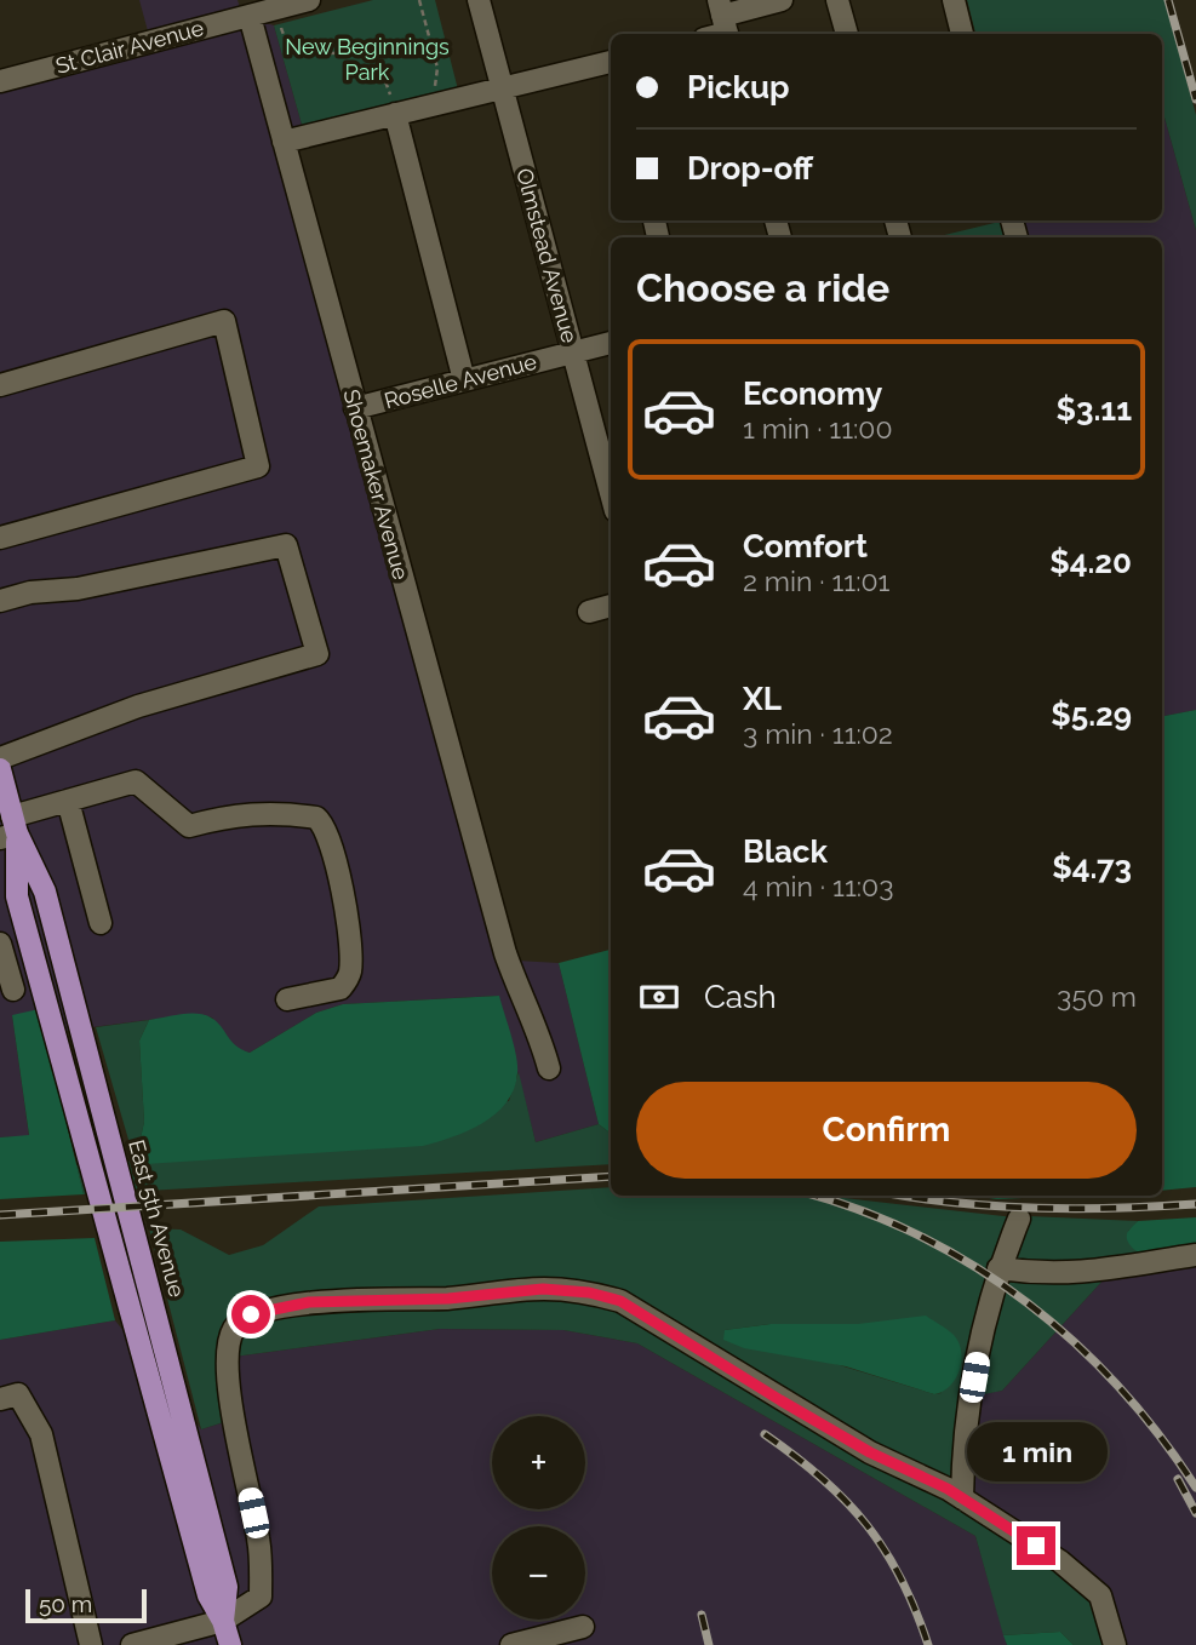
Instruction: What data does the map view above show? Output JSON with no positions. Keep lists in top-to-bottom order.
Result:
{
  "streets": {
    "street": [
      "St Clair Avenue",
      "Olmstead Avenue",
      "Roselle Avenue",
      "Shoemaker Avenue"
    ]
  },
  "crossings": [
    ["St Clair Avenue", "Shoemaker Avenue"],
    ["Olmstead Avenue", "Roselle Avenue"],
    ["Roselle Avenue", "Shoemaker Avenue"]
  ],
  "parks": ["New Beginnings Park"],
  "scale_bar": "50 m",
  "page": {
    "banner": ["Pickup", "Drop-off"],
    "heading": "Choose a ride",
    "list": [
      {
        "name": "Economy",
        "note": "1 min · 11:00",
        "value": "$3.11"
      },
      {
        "name": "Comfort",
        "note": "2 min · 11:01",
        "value": "$4.20"
      },
      {
        "name": "XL",
        "note": "3 min · 11:02",
        "value": "$5.29"
      },
      {
        "name": "Black",
        "note": "4 min · 11:03",
        "value": "$4.73"
      }
    ],
    "pay": ["Cash", "350 m"],
    "buttons": "Confirm",
    "map_buttons": ["+", "−"],
    "bubble": "1 min",
    "scale": "50 m"
  }
}
